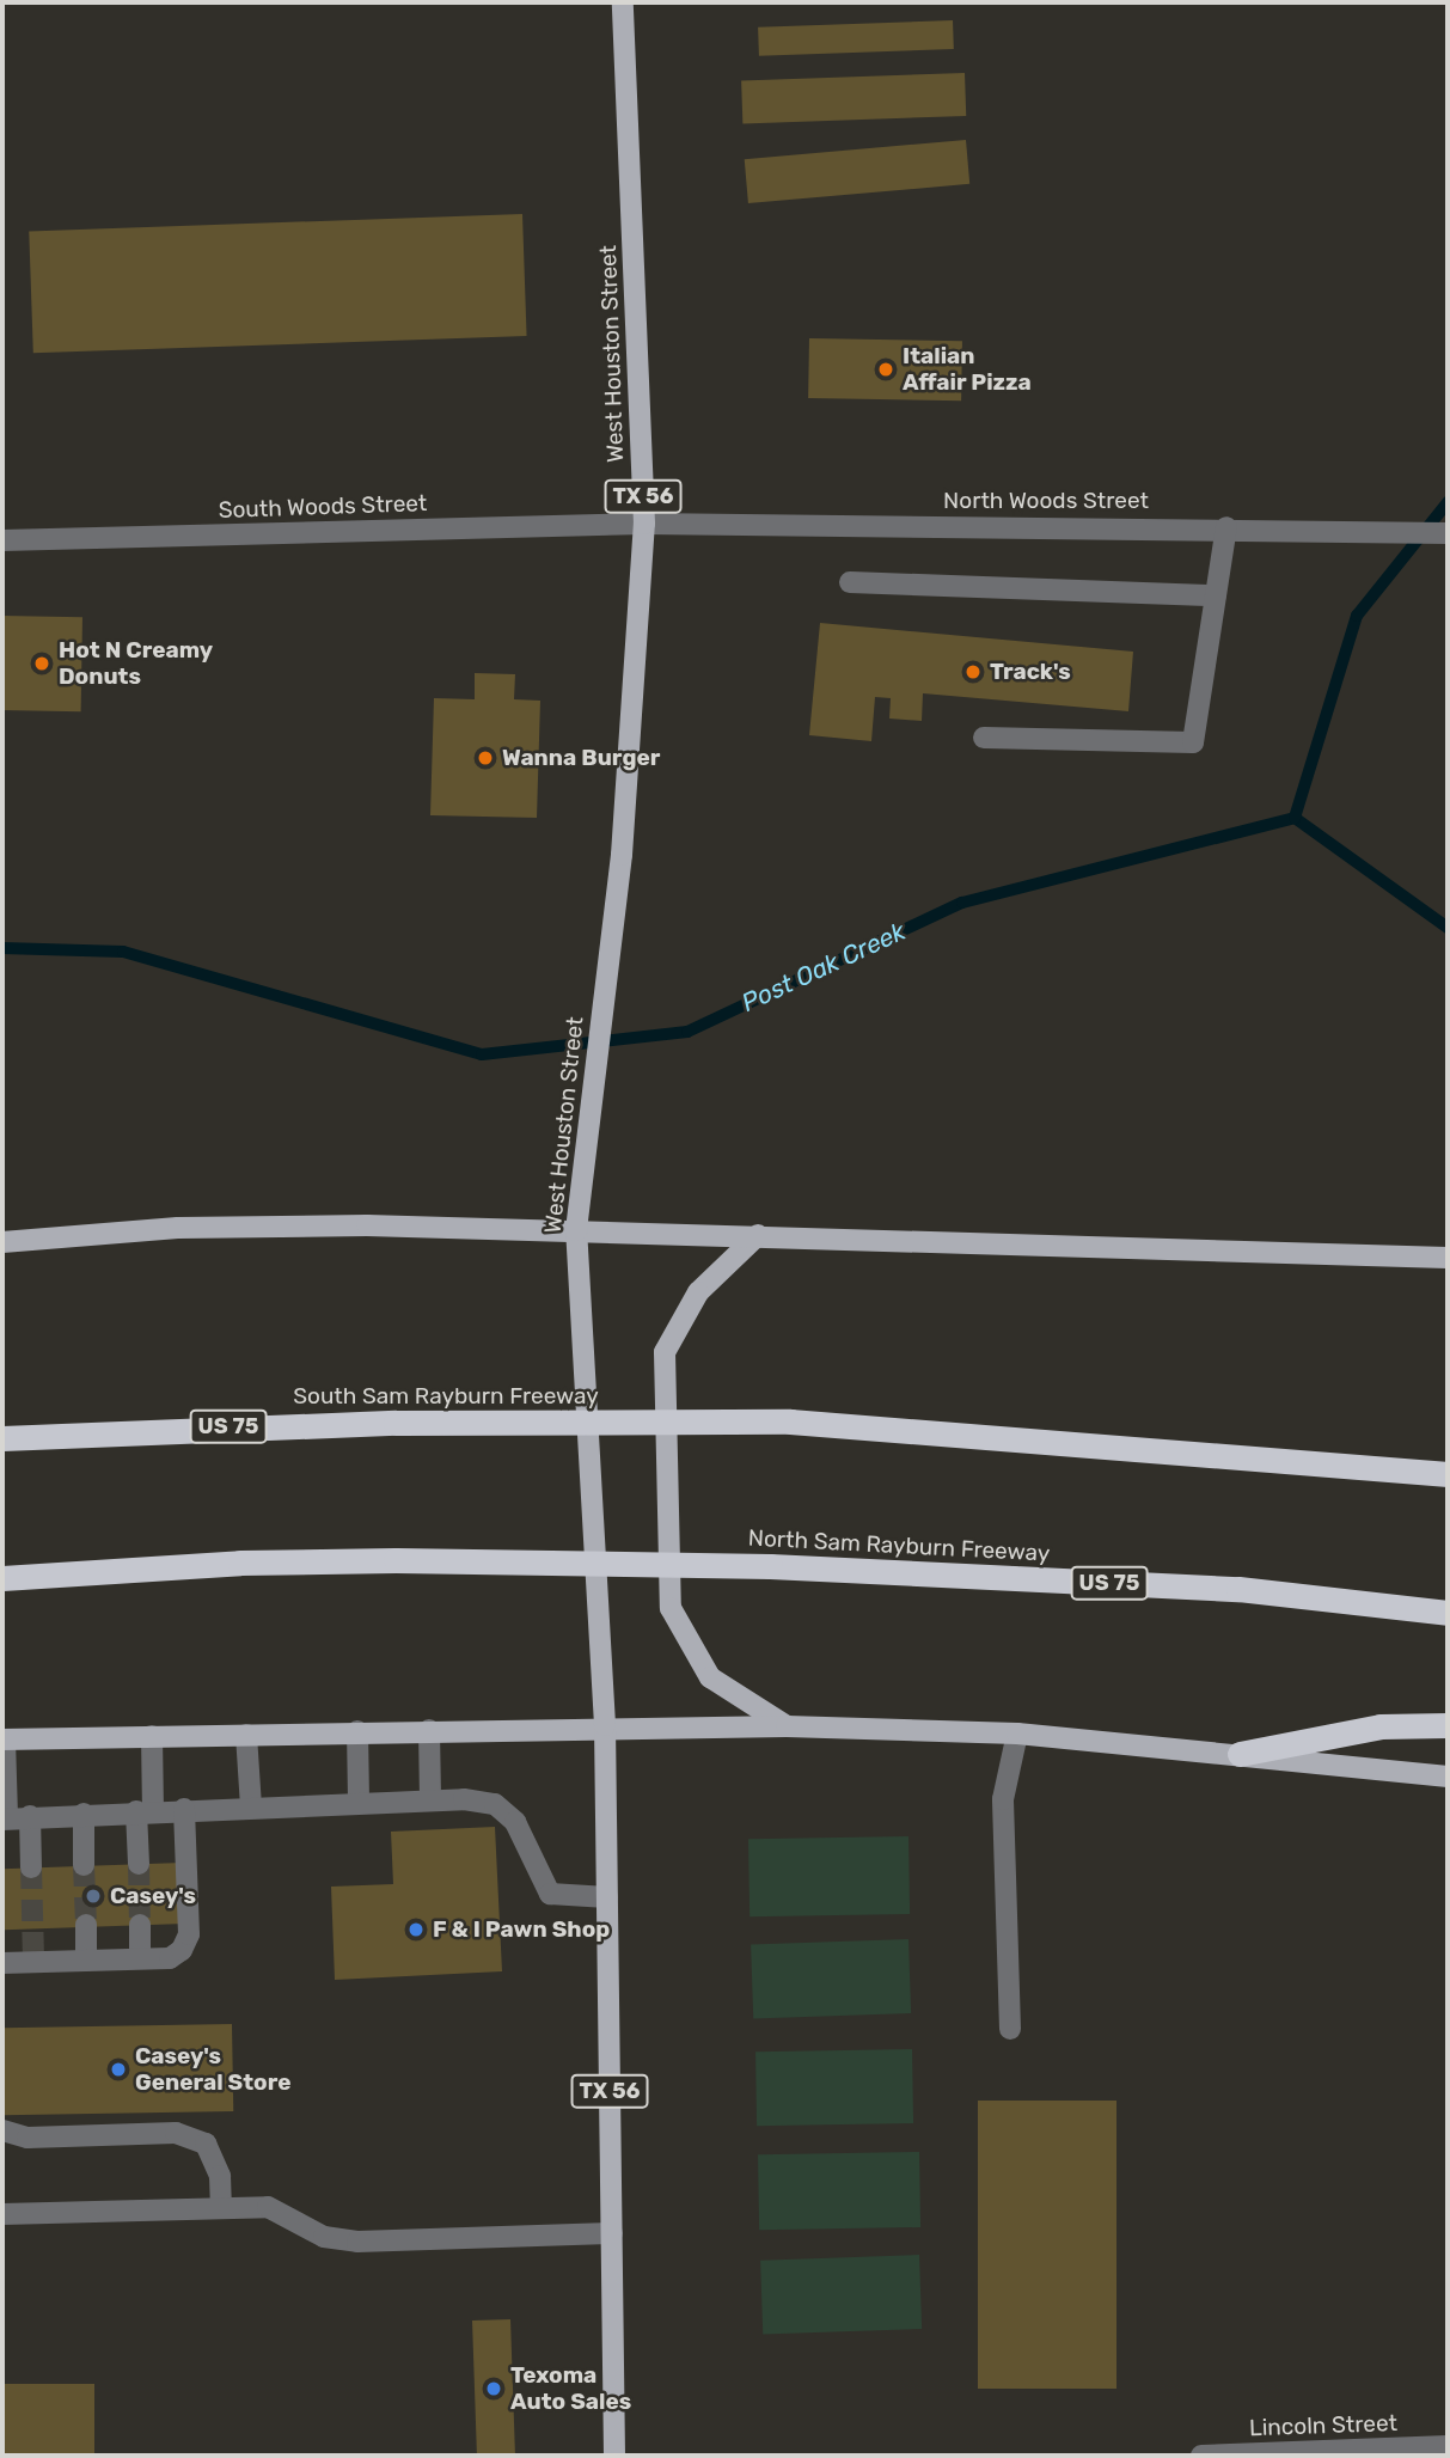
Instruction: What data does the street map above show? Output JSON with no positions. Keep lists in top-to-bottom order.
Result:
{
  "streets": {
    "highway": ["South Sam Rayburn Freeway", "US 75", "North Sam Rayburn Freeway"],
    "main road": ["West Houston Street", "TX 56"],
    "street": ["North Woods Street", "South Woods Street", "Lincoln Street"]
  },
  "crossings": [
    ["West Houston Street", "North Woods Street"],
    ["West Houston Street", "South Woods Street"],
    ["North Woods Street", "South Woods Street"]
  ],
  "water": ["Post Oak Creek"],
  "places": [
    "Italian Affair Pizza",
    "Hot N Creamy Donuts",
    "Track's",
    "Wanna Burger",
    "Casey's",
    "F & I Pawn Shop",
    "Casey's General Store",
    "Texoma Auto Sales"
  ]
}
